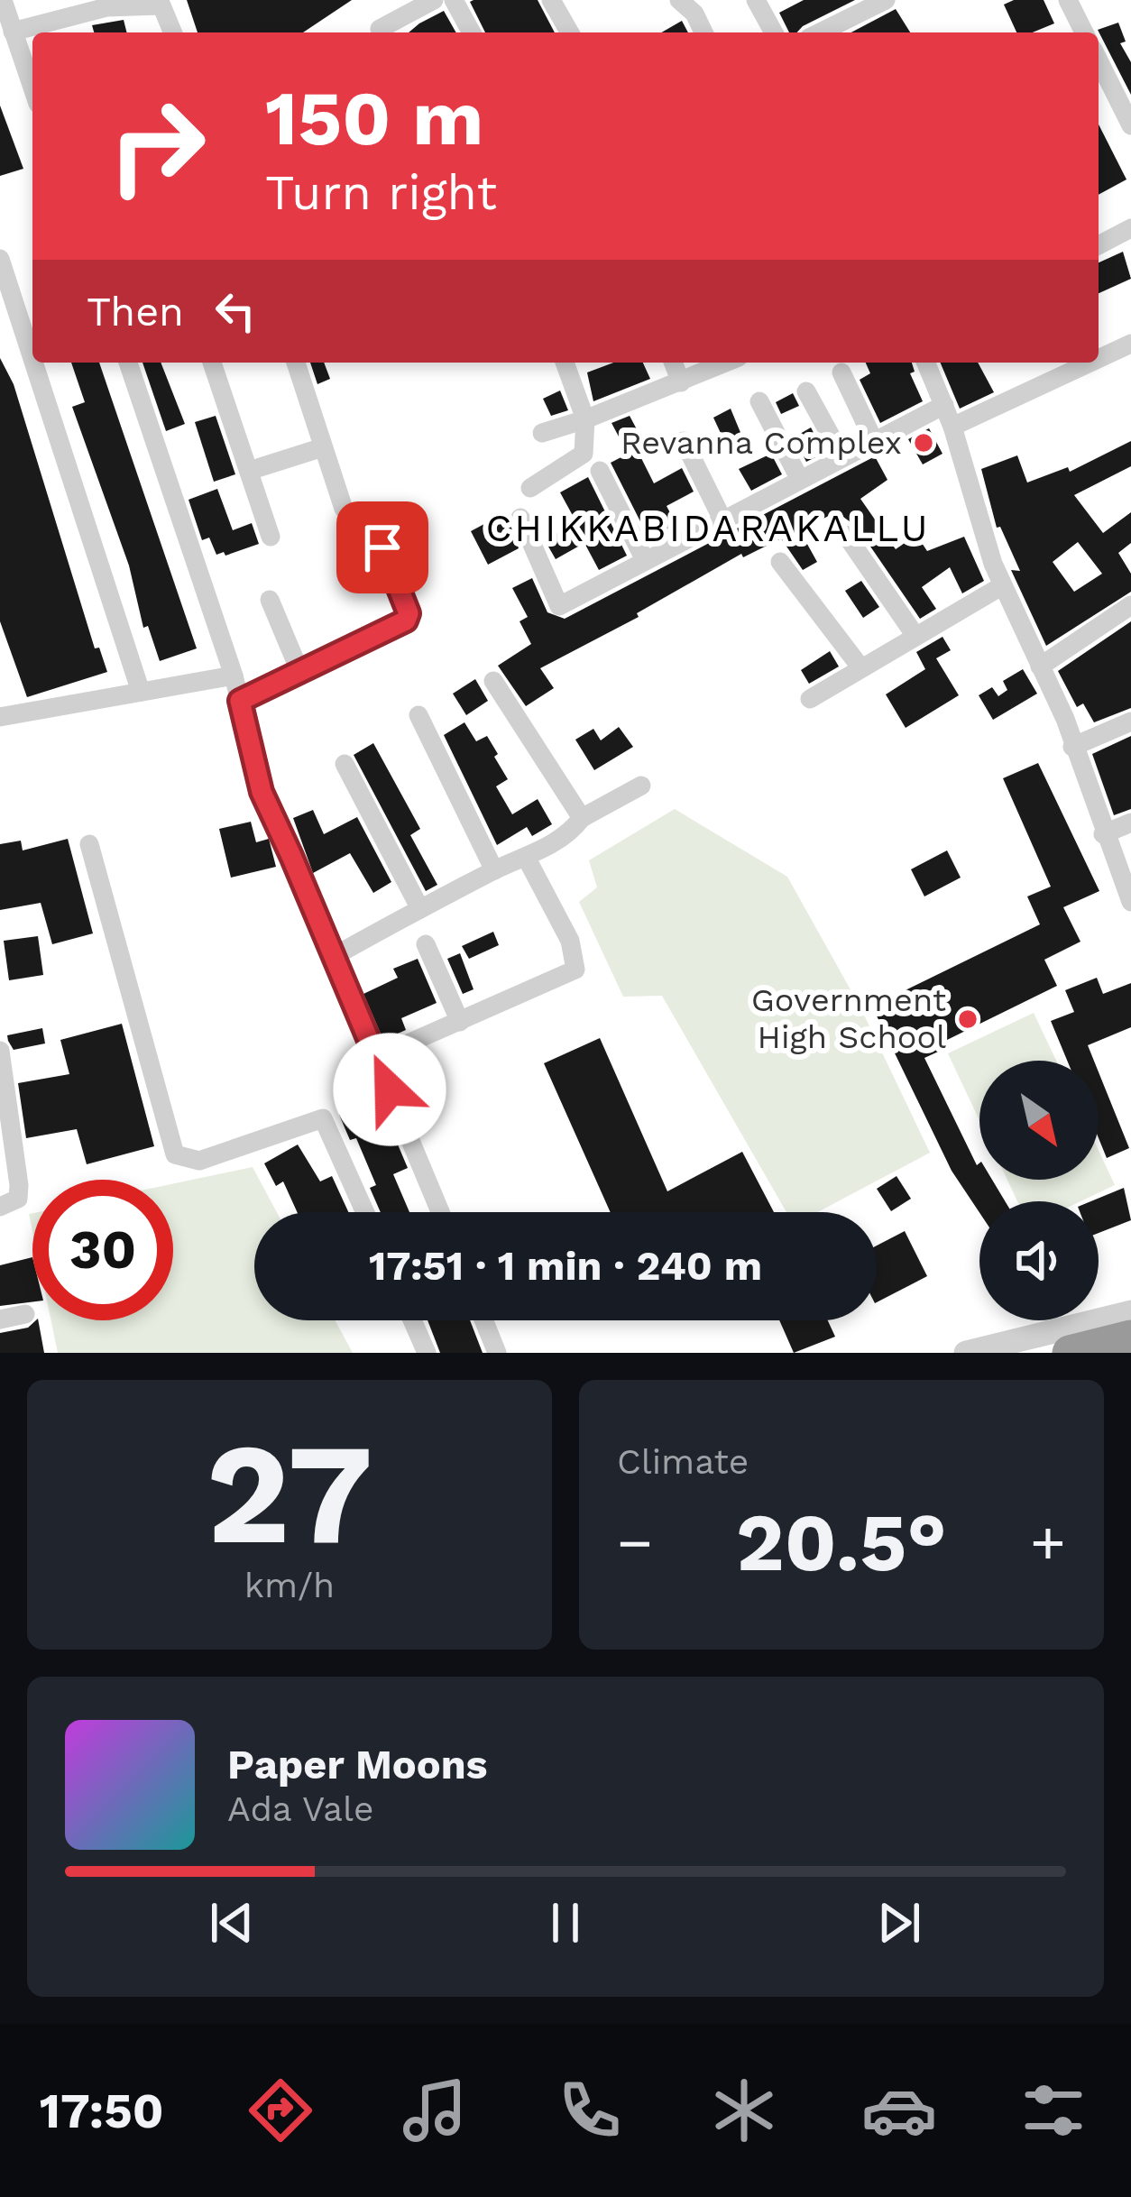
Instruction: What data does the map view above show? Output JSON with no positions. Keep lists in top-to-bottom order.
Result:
{
  "districts": ["CHIKKABIDARAKALLU"],
  "places": ["Revanna Complex", "Government High School"],
  "north": "bottom right",
  "page": {
    "turn": ["150 m", "Turn right"],
    "then": "Then",
    "limit": "30",
    "trip": "17:51 · 1 min · 240 m",
    "tile": [
      ["27", "km/h"],
      "Climate"
    ],
    "heat": ["−", "20.5°", "+"],
    "song": ["Paper Moons", "Ada Vale"],
    "tabs": "17:50"
  }
}
